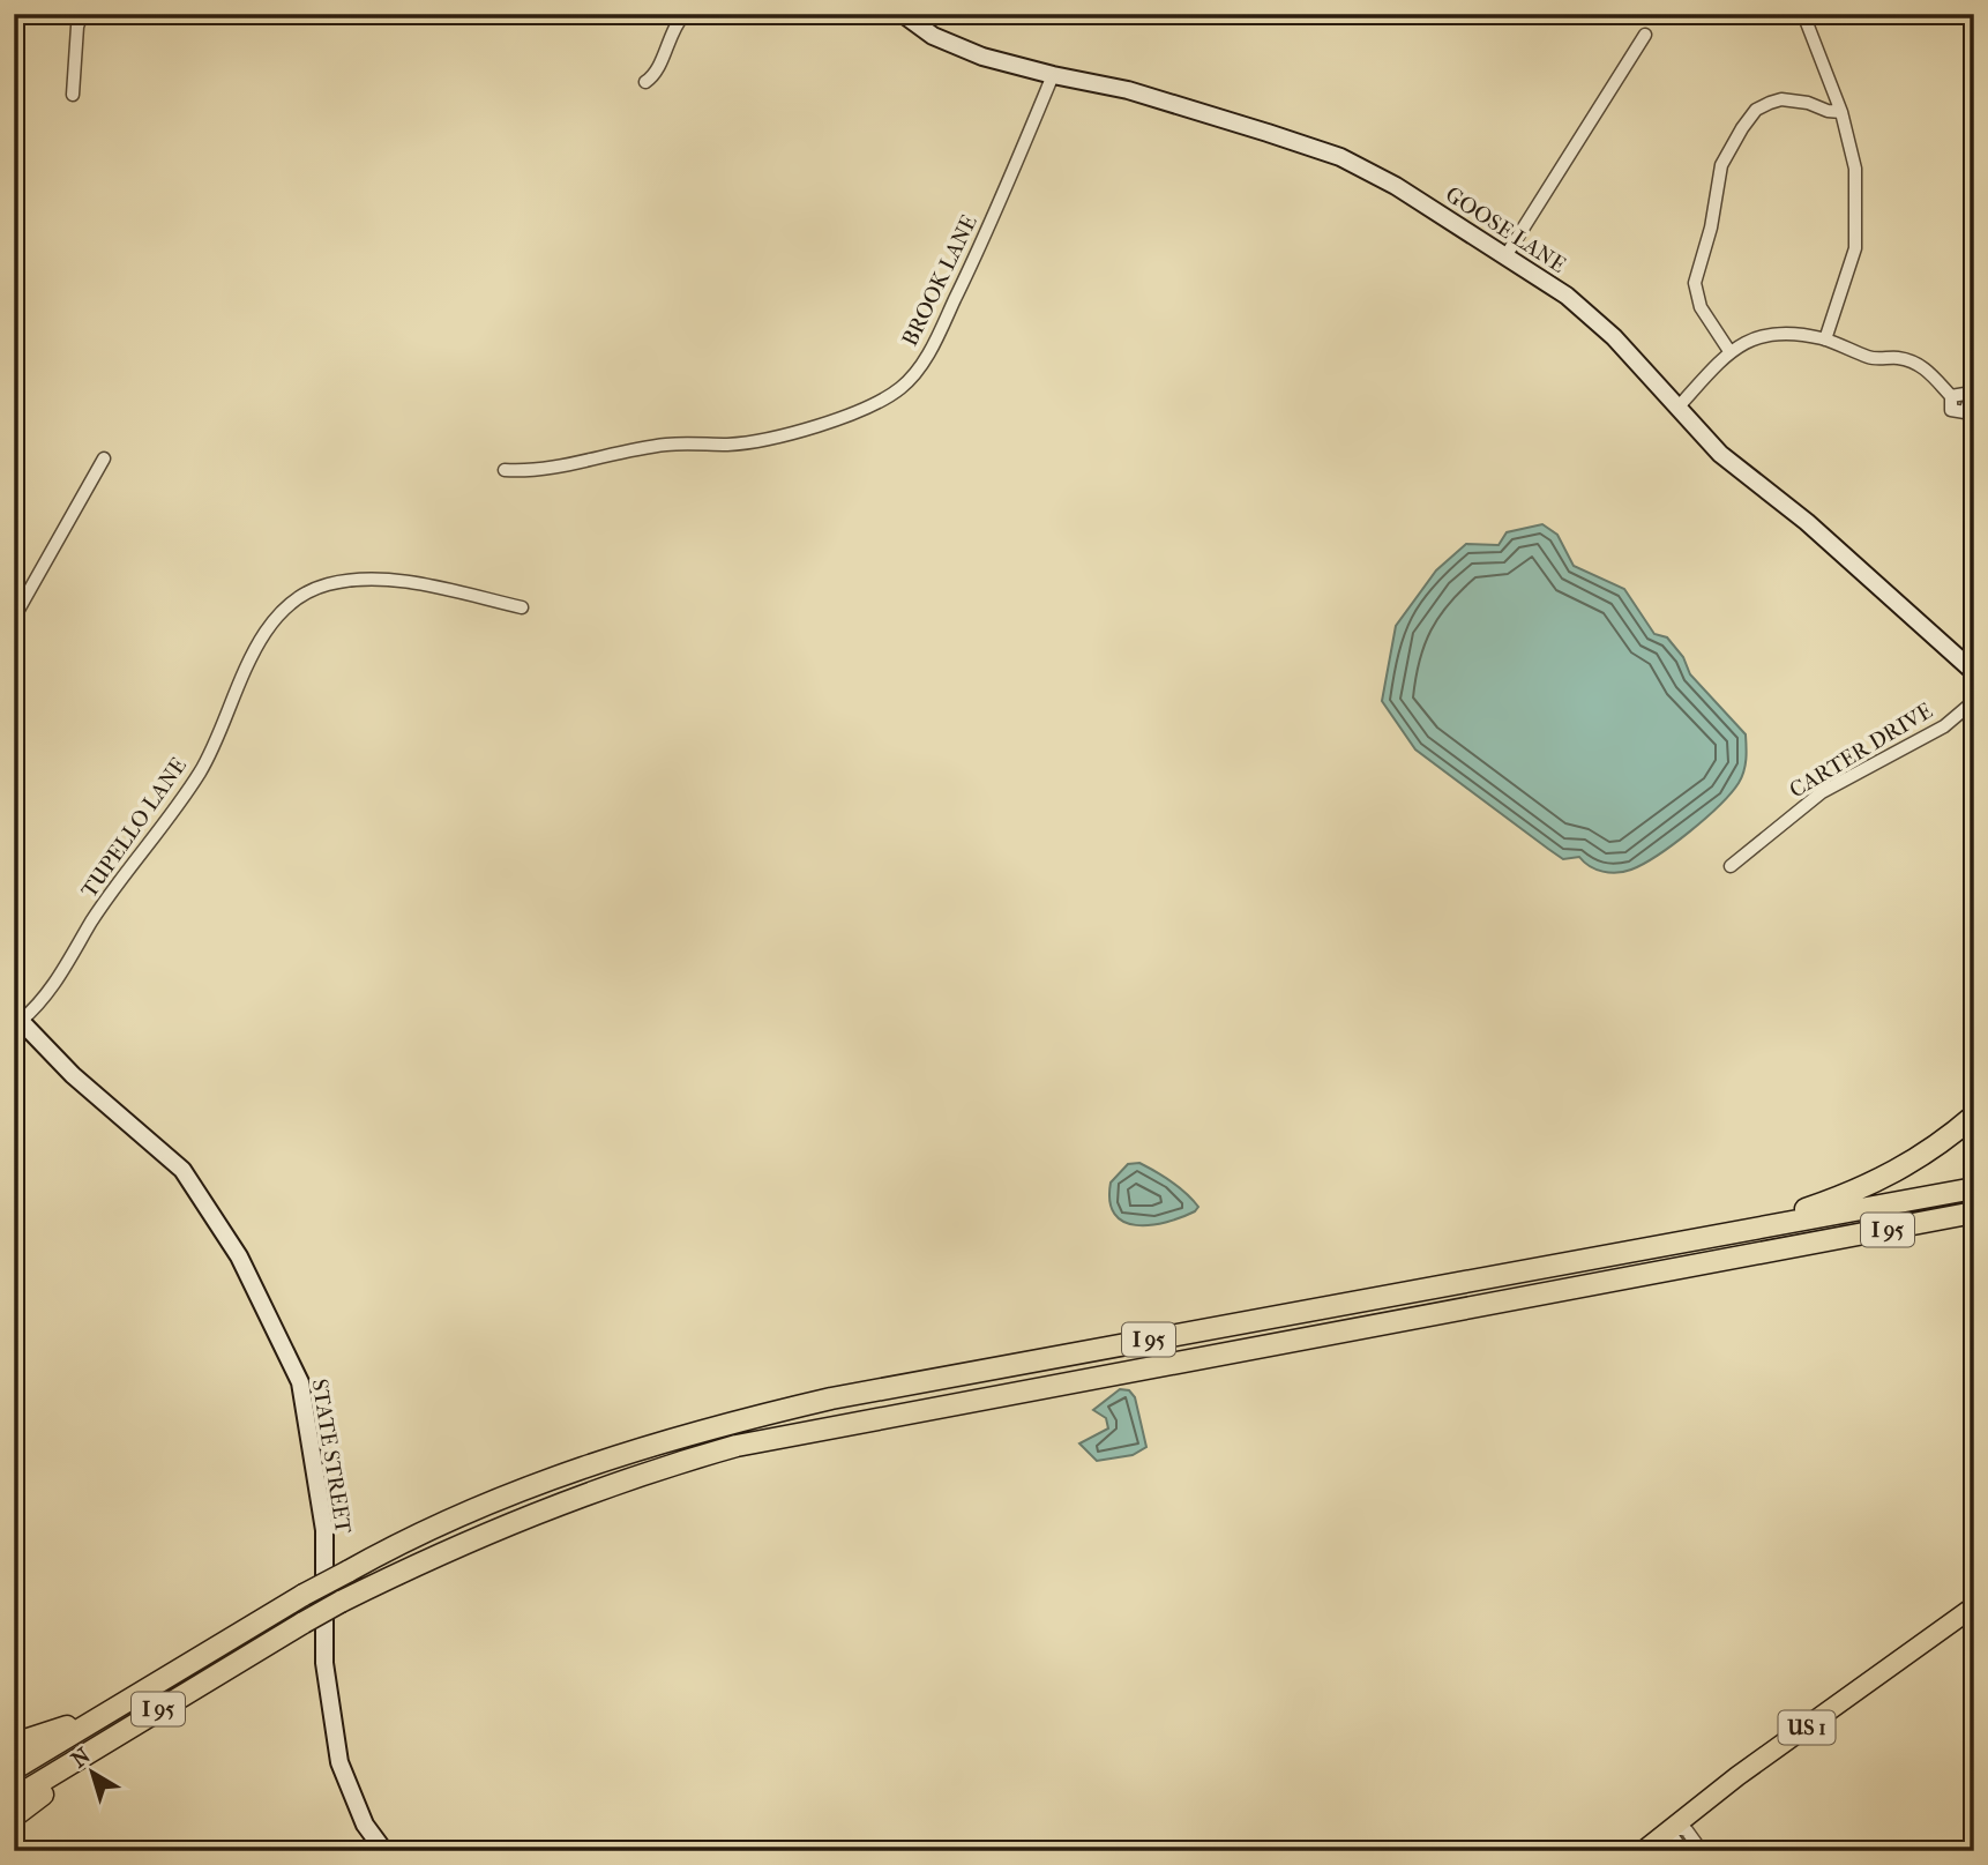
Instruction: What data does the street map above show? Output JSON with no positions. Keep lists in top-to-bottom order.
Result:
{
  "streets": {
    "highway": ["I 95"],
    "main road": ["US 1"],
    "street": [
      "GOOSE LANE",
      "BROOK LANE",
      "CARTER DRIVE",
      "TUPELLO LANE",
      "STATE STREET"
    ]
  },
  "crossings": [
    ["GOOSE LANE", "BROOK LANE"],
    ["TUPELLO LANE", "STATE STREET"]
  ],
  "north": "top left"
}
